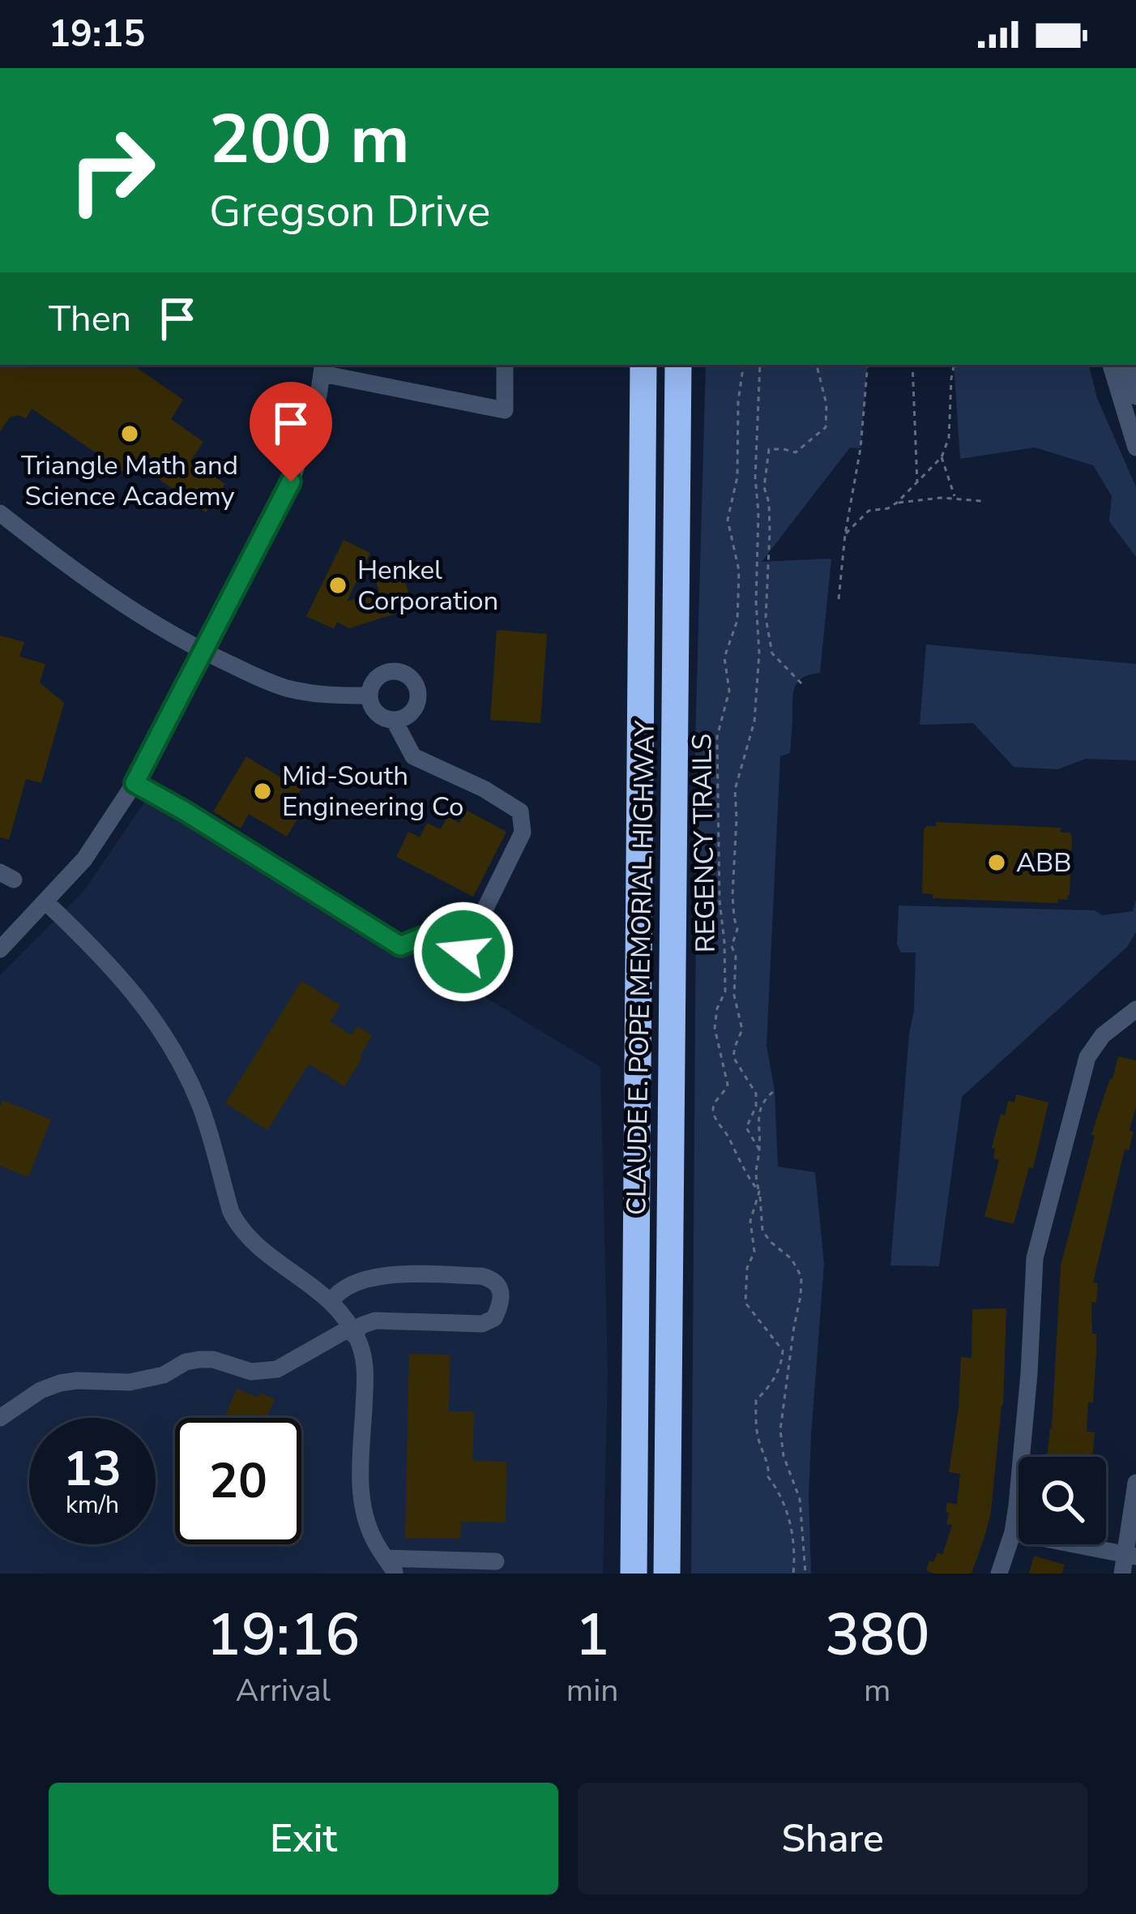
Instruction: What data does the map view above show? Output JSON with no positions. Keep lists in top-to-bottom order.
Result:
{
  "streets": {
    "highway": ["CLAUDE E. POPE MEMORIAL HIGHWAY"],
    "path": ["REGENCY TRAILS"]
  },
  "places": [
    "Triangle Math and Science Academy",
    "Henkel Corporation",
    "Mid-South Engineering Co",
    "ABB"
  ],
  "page": {
    "status": "19:15",
    "turn": ["200 m", "Gregson Drive"],
    "then": "Then",
    "speed": "13 km/h",
    "limit": "20",
    "eta": [
      "19:16",
      "Arrival",
      "1",
      "min",
      "380",
      "m"
    ],
    "buttons": ["Exit", "Share"]
  }
}
